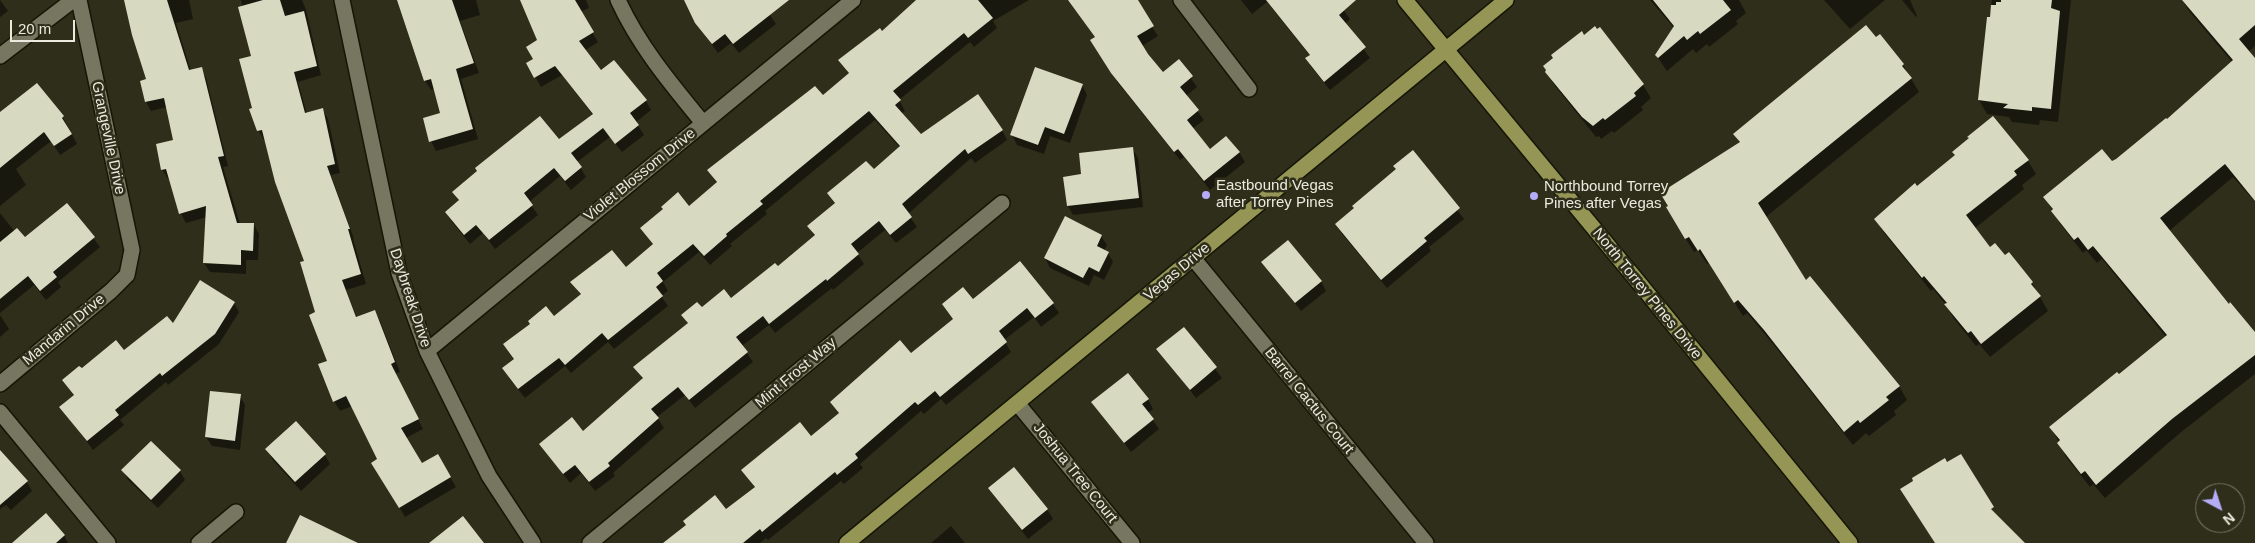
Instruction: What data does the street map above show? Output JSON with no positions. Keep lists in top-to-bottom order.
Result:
{
  "streets": {
    "main road": ["Vegas Drive", "North Torrey Pines Drive"],
    "street": [
      "Grangeville Drive",
      "Violet Blossom Drive",
      "Daybreak Drive",
      "Mandarin Drive",
      "Mint Frost Way",
      "Barrel Cactus Court",
      "Joshua Tree Court"
    ]
  },
  "crossings": [
    ["Grangeville Drive", "Mandarin Drive"],
    ["Violet Blossom Drive", "Daybreak Drive"],
    ["Vegas Drive", "North Torrey Pines Drive"],
    ["Vegas Drive", "Barrel Cactus Court"],
    ["Vegas Drive", "Joshua Tree Court"]
  ],
  "places": ["Eastbound Vegas after Torrey Pines", "Northbound Torrey Pines after Vegas"],
  "scale_bar": "20 m",
  "north": "bottom right"
}
